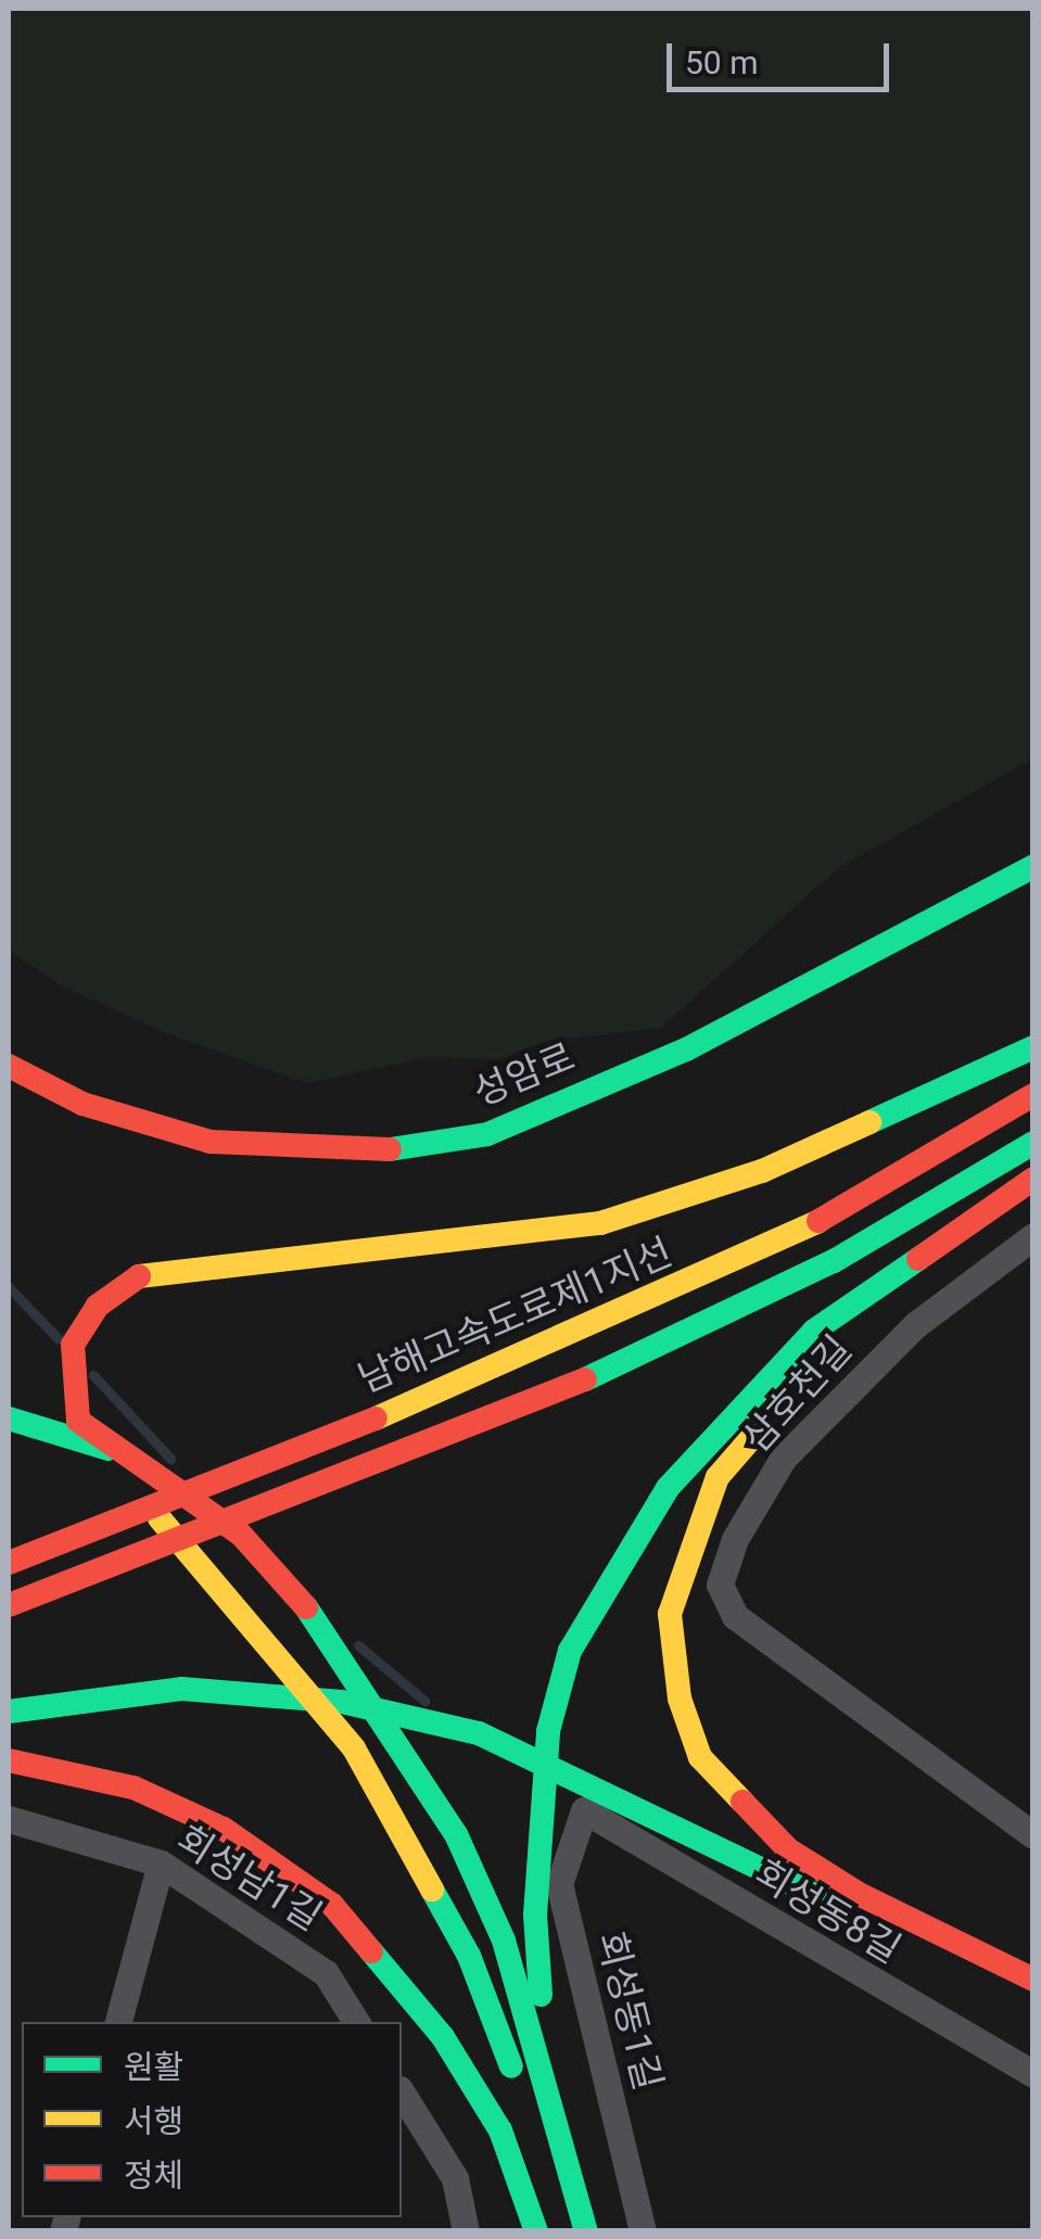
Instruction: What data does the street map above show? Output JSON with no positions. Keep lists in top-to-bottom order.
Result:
{
  "streets": {
    "main road": ["성암로", "남해고속도로제1지선"],
    "street": [
      "삼호천길",
      "회성남1길",
      "회성동8길",
      "회성동1길"
    ]
  },
  "crossings": [
    ["회성동8길", "회성동1길"]
  ],
  "legend": ["원활", "서행", "정체"],
  "scale_bar": "50 m"
}
